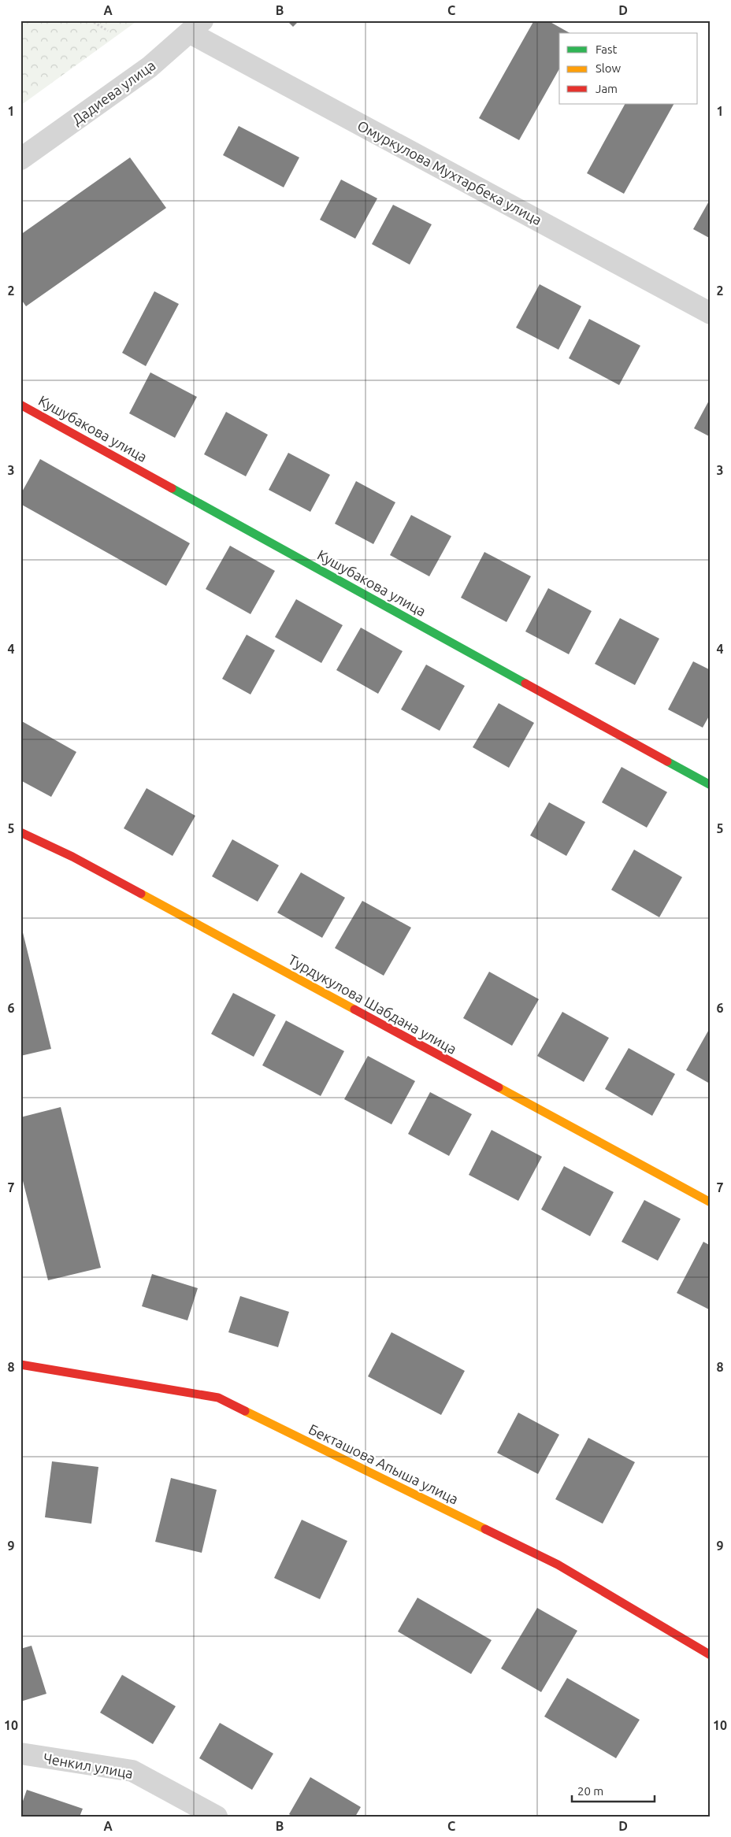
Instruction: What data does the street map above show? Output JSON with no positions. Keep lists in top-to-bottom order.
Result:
{
  "streets": {
    "street": [
      "Дадиева улица",
      "Омуркулова Мухтарбека улица",
      "Кушубакова улица",
      "Турдукулова Шабдана улица",
      "Бекташова Апыша улица",
      "Ченкил улица"
    ]
  },
  "crossings": [
    ["Дадиева улица", "Омуркулова Мухтарбека улица"]
  ],
  "legend": ["Fast", "Slow", "Jam"],
  "scale_bar": "20 m",
  "grid": {
    "columns": [
      "A",
      "B",
      "C",
      "D"
    ],
    "rows": [
      "1",
      "2",
      "3",
      "4",
      "5",
      "6",
      "7",
      "8",
      "9",
      "10"
    ]
  }
}
